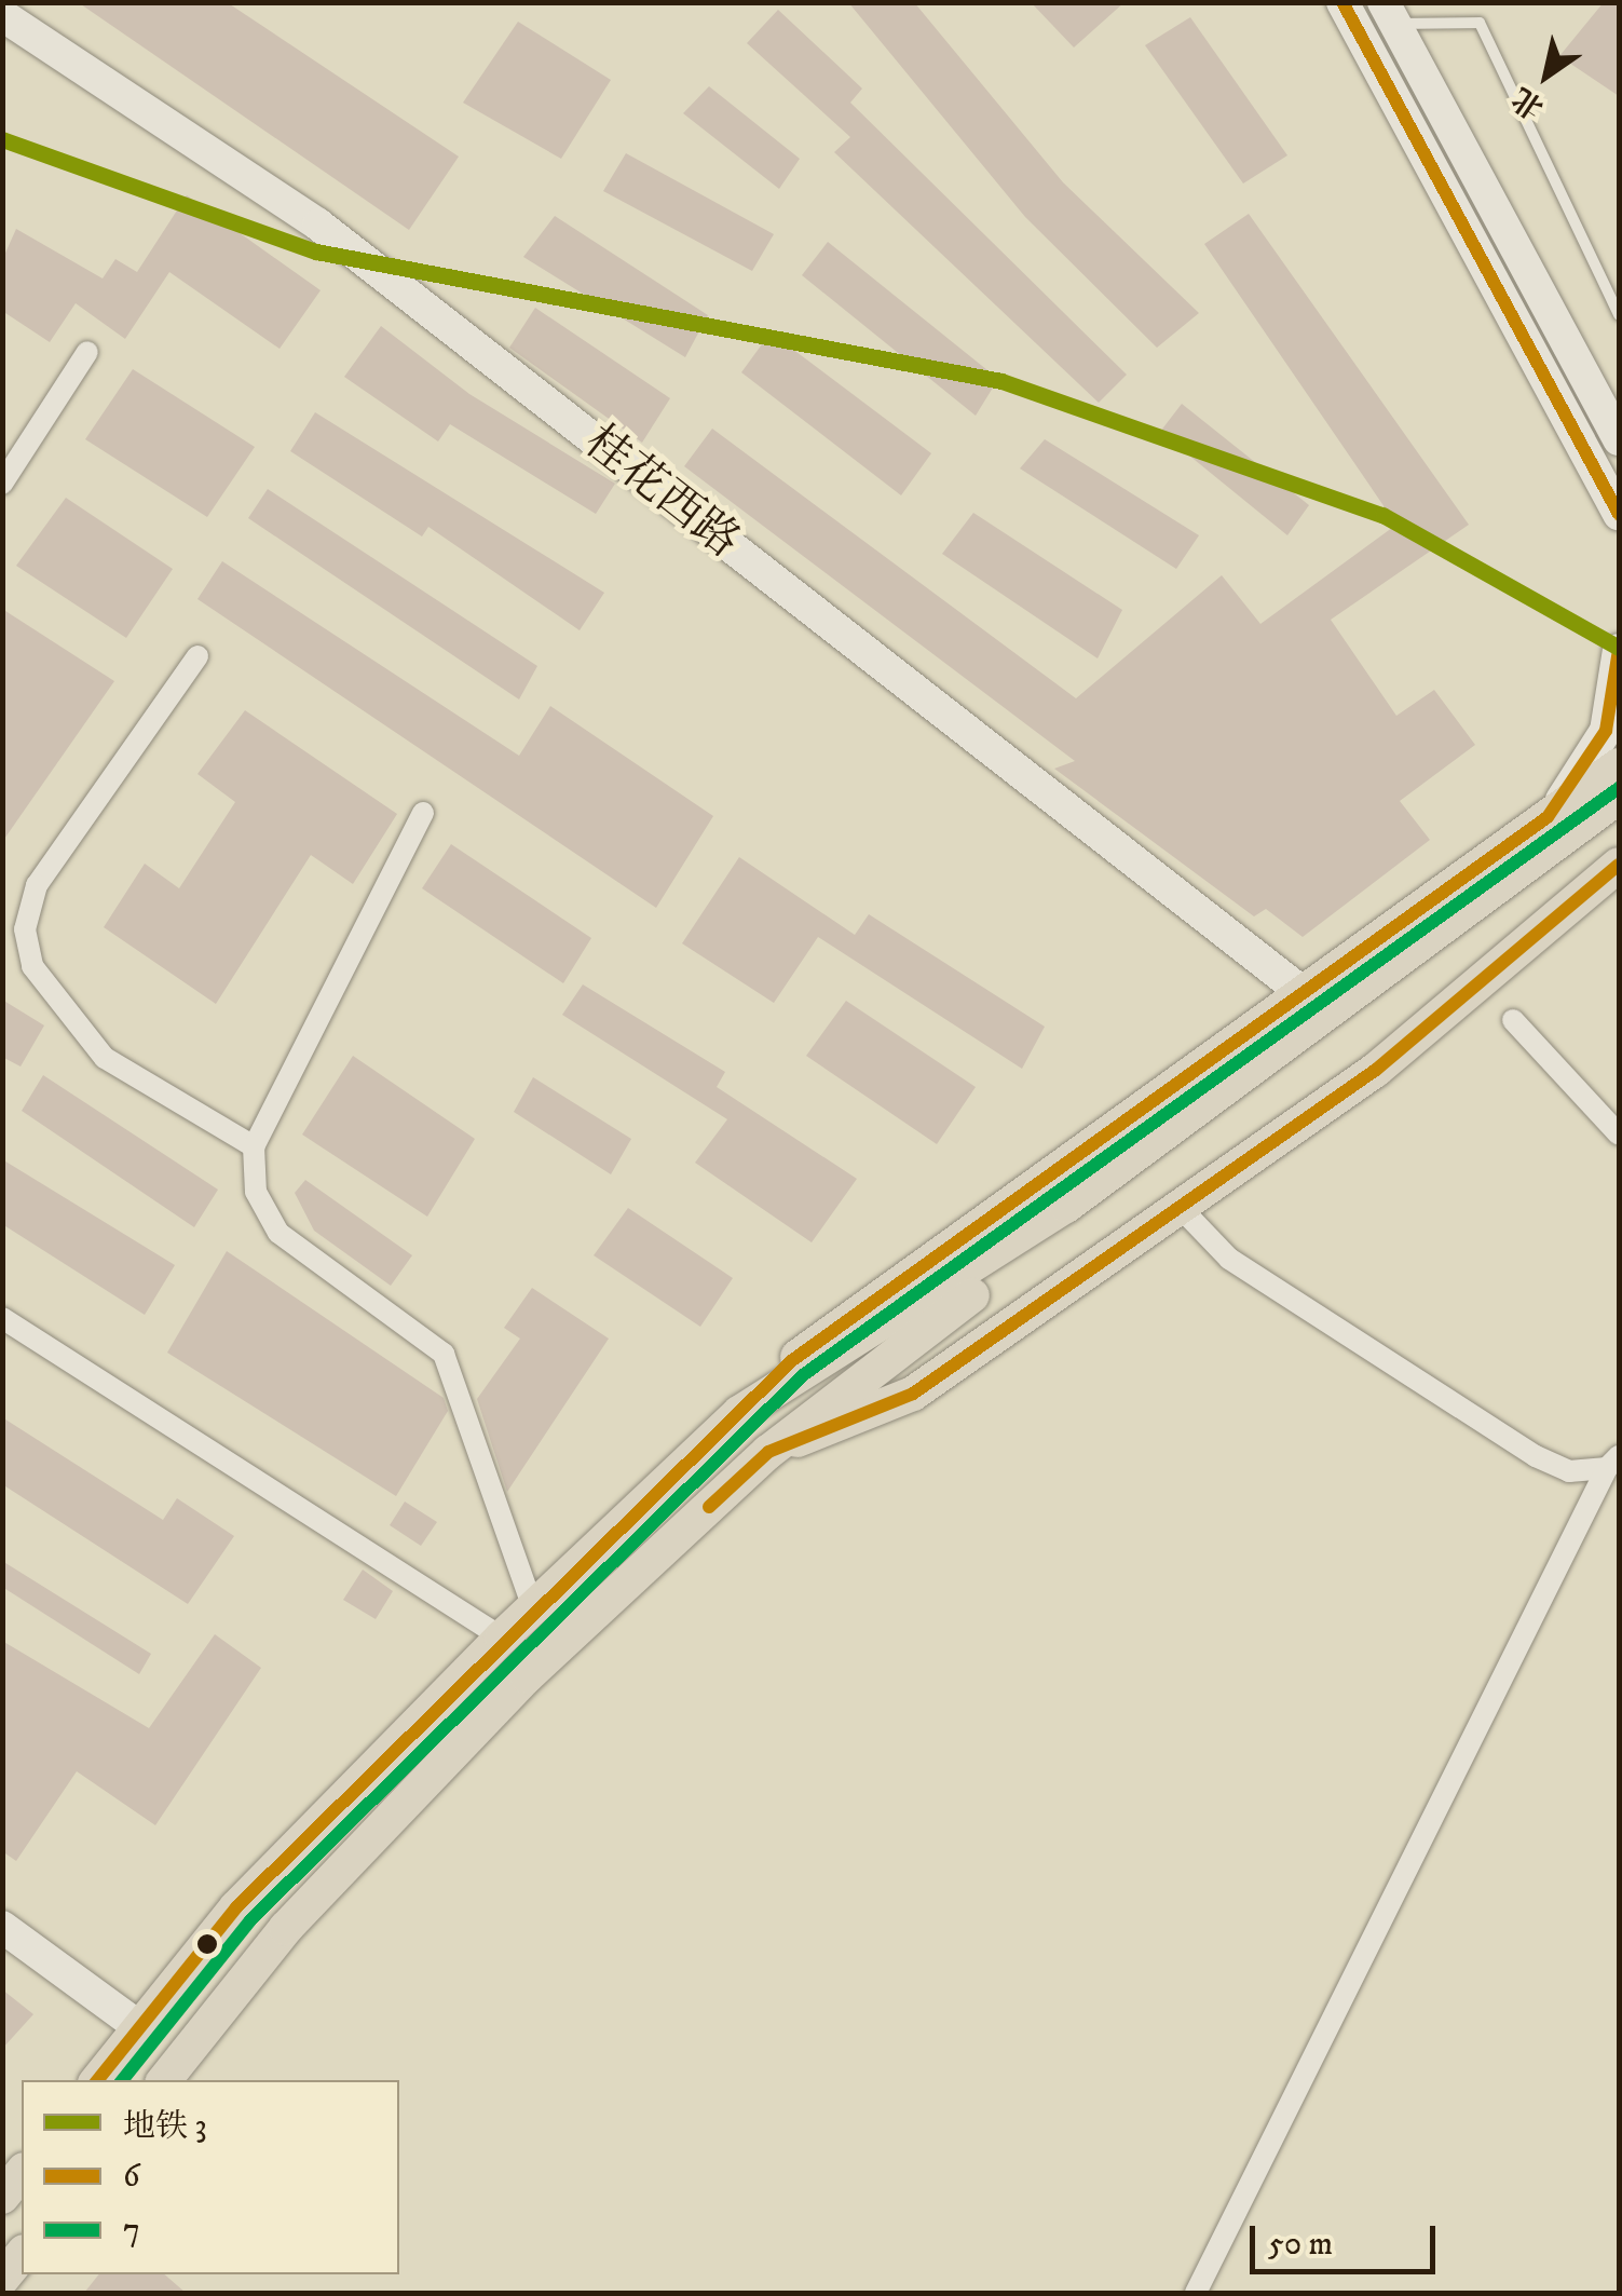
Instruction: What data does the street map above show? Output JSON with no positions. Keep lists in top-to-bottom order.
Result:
{
  "streets": {
    "street": ["桂花西路"]
  },
  "lines": ["transit line 6", "metro line 3", "transit line 7"],
  "legend": ["地铁 3", "6", "7"],
  "scale_bar": "50 m",
  "north": "bottom left"
}
